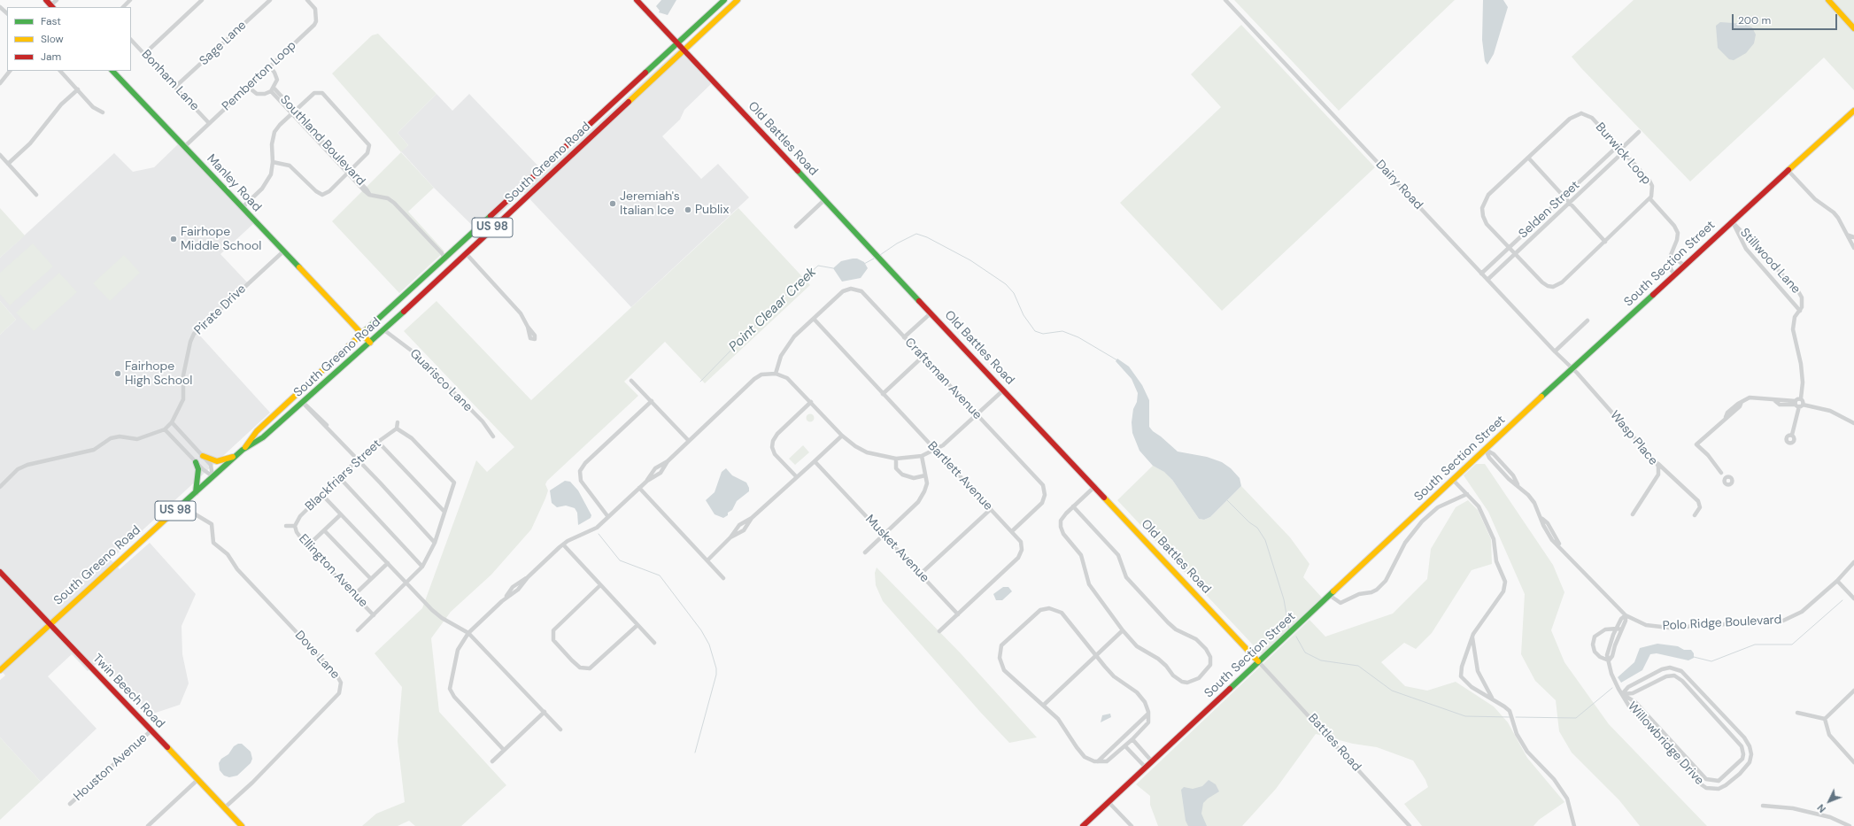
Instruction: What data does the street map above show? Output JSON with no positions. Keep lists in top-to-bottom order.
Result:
{
  "streets": {
    "street": [
      "Sage Lane",
      "Pemberton Loop",
      "Bonham Lane",
      "Old Battles Road",
      "Southland Boulevard",
      "Burwick Loop",
      "South Greeno Road",
      "Manley Road",
      "Dairy Road",
      "Selden Street",
      "US 98",
      "Stillwood Lane",
      "South Section Street",
      "Pirate Drive",
      "Craftsman Avenue",
      "Guarisco Lane",
      "Wasp Place",
      "Blackfriars Street",
      "Bartlett Avenue",
      "Musket Avenue",
      "Ellington Avenue",
      "Polo Ridge Boulevard",
      "Dove Lane",
      "Twin Beech Road",
      "Battles Road",
      "Willowbridge Drive",
      "Houston Avenue"
    ]
  },
  "crossings": [
    ["Sage Lane", "Bonham Lane"],
    ["Pemberton Loop", "Bonham Lane"],
    ["Pemberton Loop", "Southland Boulevard"],
    ["Pemberton Loop", "Manley Road"],
    ["Old Battles Road", "South Greeno Road"],
    ["Old Battles Road", "South Section Street"],
    ["Old Battles Road", "Battles Road"],
    ["Southland Boulevard", "South Greeno Road"],
    ["Burwick Loop", "Selden Street"],
    ["South Greeno Road", "Manley Road"],
    ["South Greeno Road", "Guarisco Lane"],
    ["South Greeno Road", "Dove Lane"],
    ["South Greeno Road", "Twin Beech Road"],
    ["Manley Road", "Pirate Drive"],
    ["Dairy Road", "Selden Street"],
    ["Dairy Road", "South Section Street"],
    ["Dairy Road", "Wasp Place"],
    ["Stillwood Lane", "South Section Street"],
    ["South Section Street", "Wasp Place"],
    ["South Section Street", "Polo Ridge Boulevard"],
    ["South Section Street", "Battles Road"],
    ["Craftsman Avenue", "Bartlett Avenue"],
    ["Blackfriars Street", "Ellington Avenue"],
    ["Bartlett Avenue", "Musket Avenue"],
    ["Dove Lane", "Twin Beech Road"],
    ["Twin Beech Road", "Houston Avenue"]
  ],
  "water": ["Point Cleaar Creek"],
  "places": [
    "Jeremiah's Italian Ice",
    "Publix",
    "Fairhope Middle School",
    "Fairhope High School"
  ],
  "legend": ["Fast", "Slow", "Jam"],
  "scale_bar": "200 m",
  "north": "bottom left"
}
